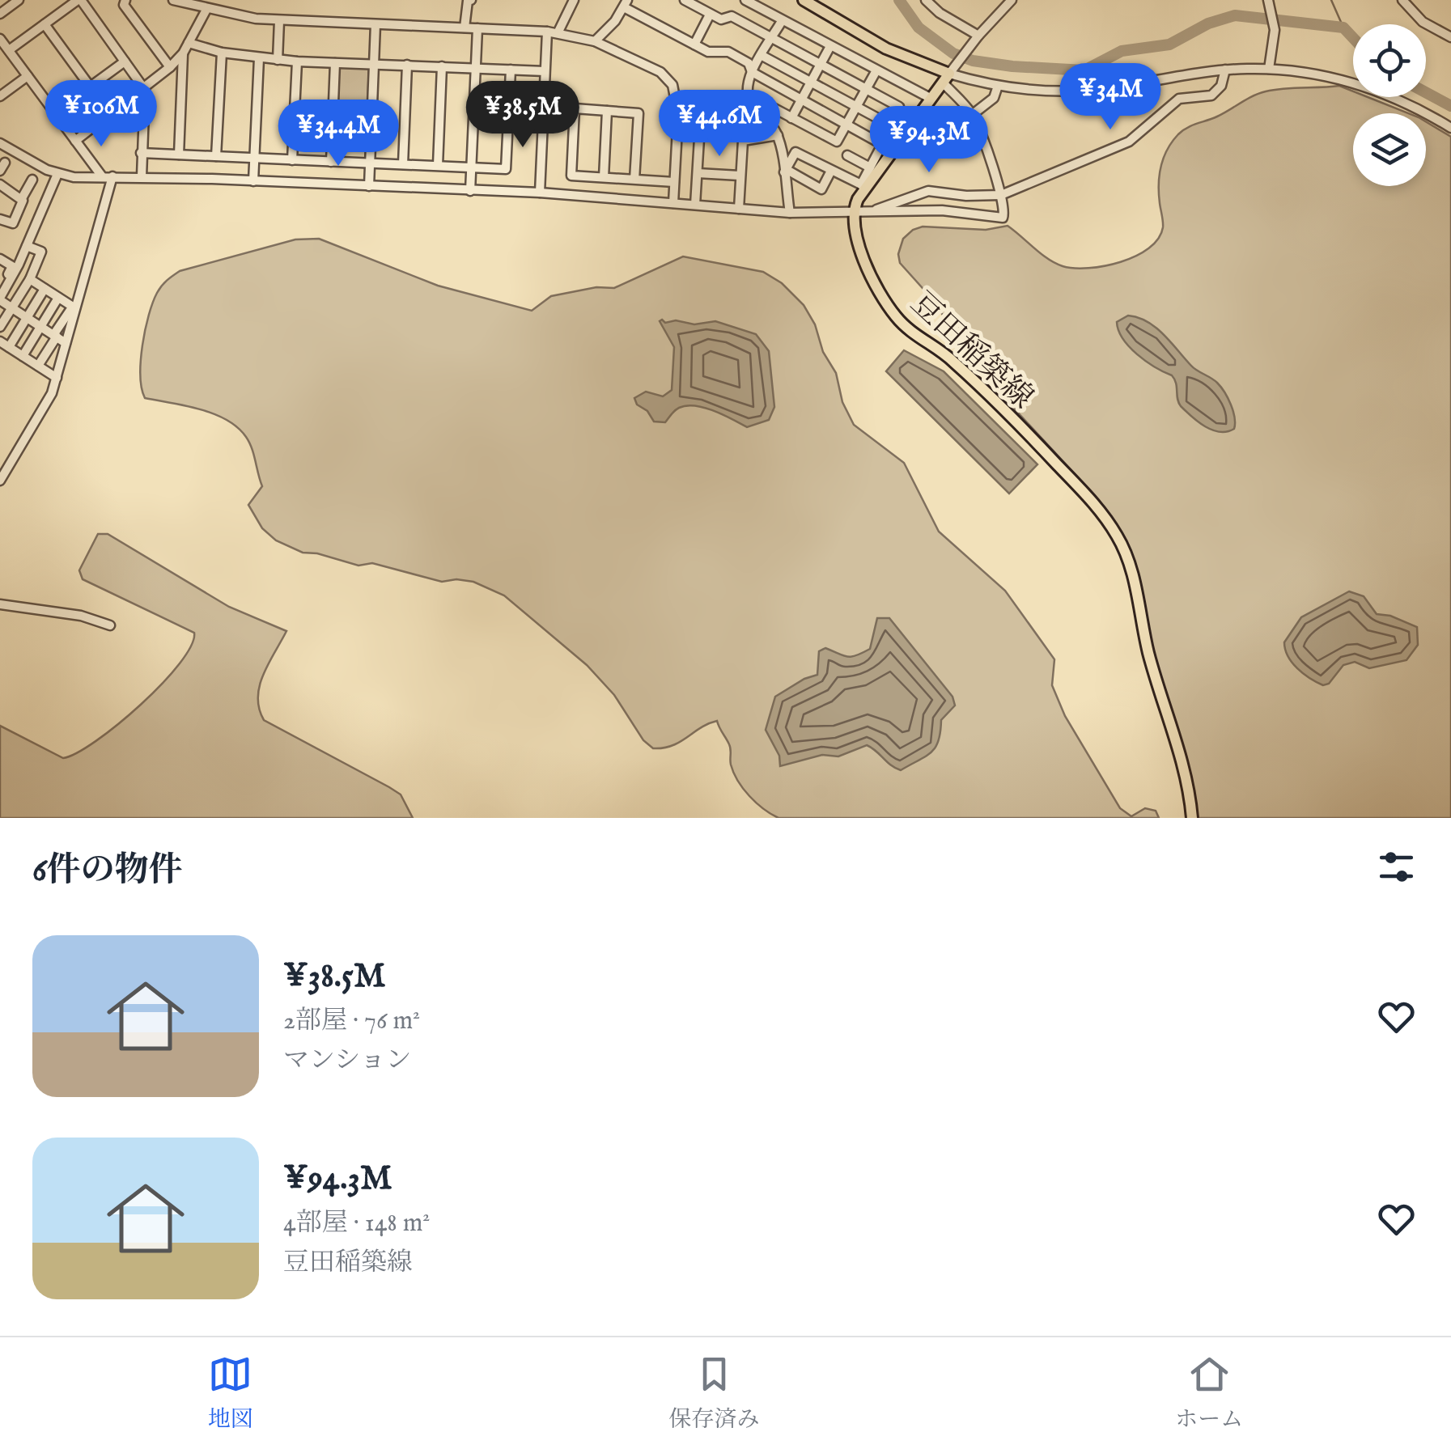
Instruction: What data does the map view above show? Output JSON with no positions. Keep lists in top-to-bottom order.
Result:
{
  "streets": {
    "main road": ["豆田稲築線"]
  },
  "page": {
    "price": [
      "¥34M",
      "¥106M",
      "¥38.5M",
      "¥44.6M",
      "¥34.4M",
      "¥94.3M"
    ],
    "heading": "6件の物件",
    "list": [
      {
        "name": "¥38.5M",
        "note": "2部屋 · 76 m² · マンション"
      },
      {
        "name": "¥94.3M",
        "note": "4部屋 · 148 m² · 豆田稲築線"
      }
    ],
    "tabs": ["地図", "保存済み", "ホーム"]
  }
}
